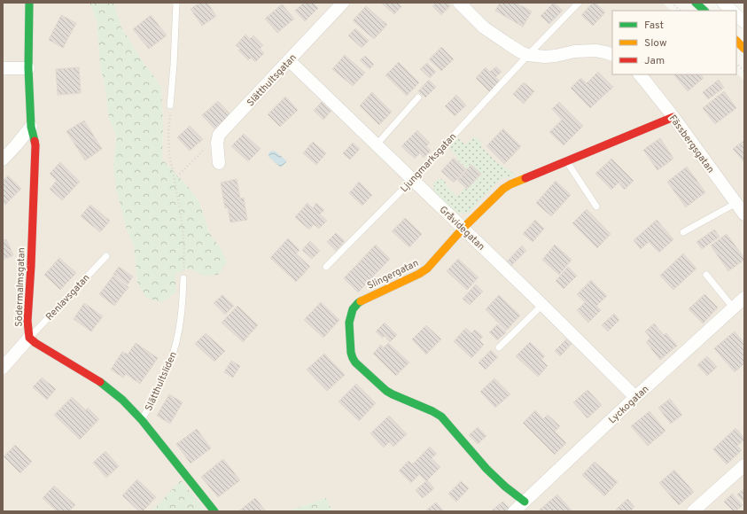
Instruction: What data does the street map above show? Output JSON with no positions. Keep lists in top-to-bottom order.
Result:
{
  "streets": {
    "street": [
      "Slätthultsgatan",
      "Fässbergsgatan",
      "Gråvidegatan",
      "Slingergatan",
      "Södermalmsgatan",
      "Lyckogatan"
    ],
    "lane": ["Ljungmarksgatan", "Renlavsgatan", "Slätthultsliden"]
  },
  "crossings": [
    ["Slätthultsgatan", "Gråvidegatan"],
    ["Fässbergsgatan", "Slingergatan"],
    ["Ljungmarksgatan", "Gråvidegatan"],
    ["Gråvidegatan", "Slingergatan"],
    ["Gråvidegatan", "Lyckogatan"],
    ["Slingergatan", "Lyckogatan"],
    ["Södermalmsgatan", "Renlavsgatan"],
    ["Södermalmsgatan", "Slätthultsliden"]
  ],
  "legend": ["Fast", "Slow", "Jam"]
}
